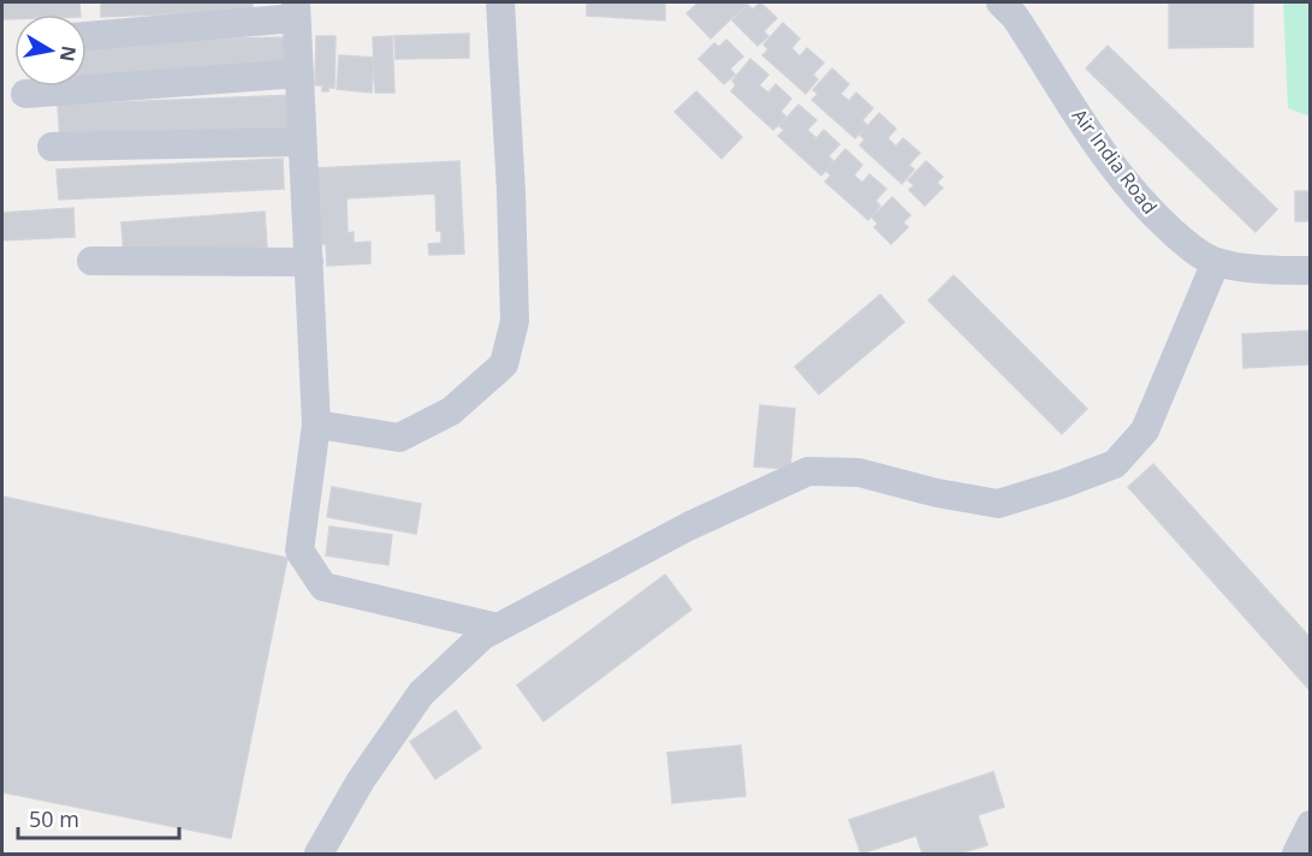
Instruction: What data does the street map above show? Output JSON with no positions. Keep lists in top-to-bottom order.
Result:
{
  "streets": {
    "street": ["Air India Road"]
  },
  "scale_bar": "50 m",
  "north": "right"
}
